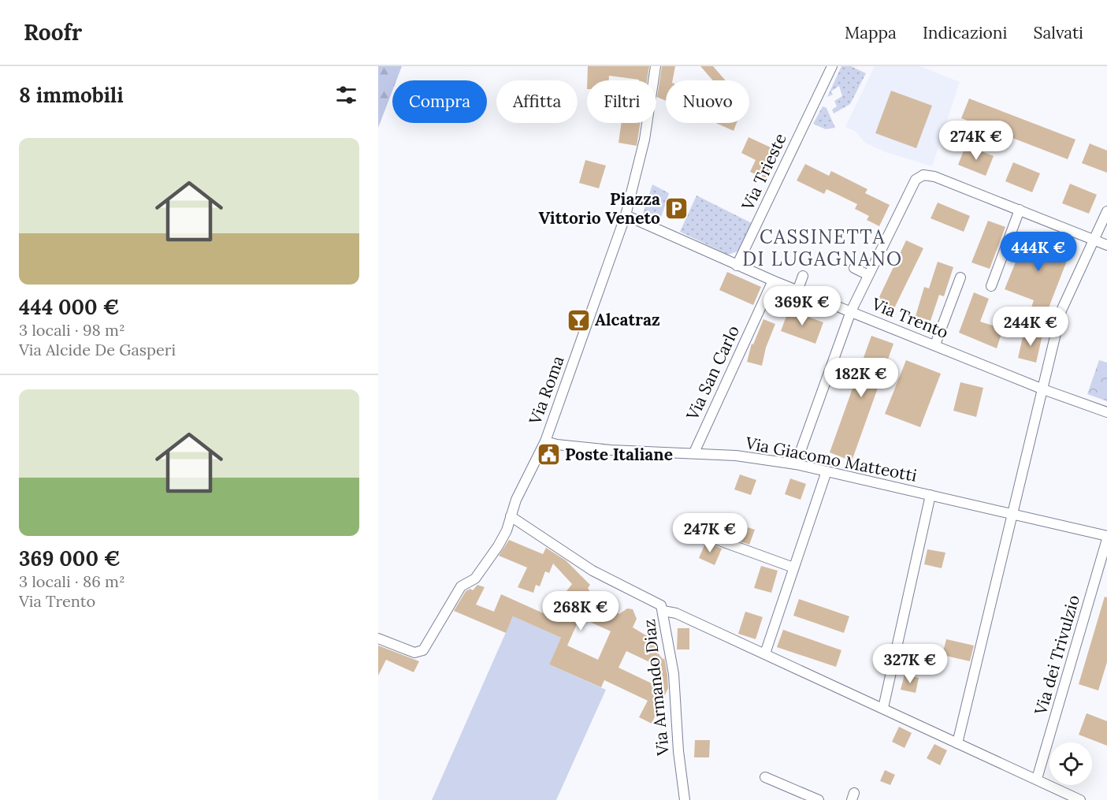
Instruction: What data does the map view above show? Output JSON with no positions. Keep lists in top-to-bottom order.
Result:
{
  "streets": {
    "street": [
      "Via Trieste",
      "Via Trento",
      "Via San Carlo",
      "Via Roma",
      "Via Giacomo Matteotti",
      "Via dei Trivulzio",
      "Via Armando Diaz"
    ]
  },
  "crossings": [
    ["Via Trieste", "Via Trento"],
    ["Via Trento", "Via San Carlo"],
    ["Via Trento", "Via Roma"],
    ["Via San Carlo", "Via Giacomo Matteotti"],
    ["Via Roma", "Via Giacomo Matteotti"],
    ["Via Roma", "Via Armando Diaz"],
    ["Via Giacomo Matteotti", "Via dei Trivulzio"]
  ],
  "districts": ["CASSINETTA DI LUGAGNANO"],
  "places": {
    "parking": ["Piazza Vittorio Veneto"],
    "bar": ["Alcatraz"],
    "public building": ["Poste Italiane"]
  },
  "page": {
    "header": "Roofr",
    "nav": ["Mappa", "Indicazioni", "Salvati"],
    "heading": "8 immobili",
    "chip": [
      "Compra",
      "Affitta",
      "Filtri",
      "Nuovo"
    ],
    "price": [
      "274K €",
      "444K €",
      "369K €",
      "244K €",
      "182K €",
      "247K €",
      "268K €",
      "327K €"
    ],
    "list": [
      {
        "name": "444 000 €",
        "note": "3 locali · 98 m² · Via Alcide De Gasperi"
      },
      {
        "name": "369 000 €",
        "note": "3 locali · 86 m² · Via Trento"
      }
    ]
  }
}
